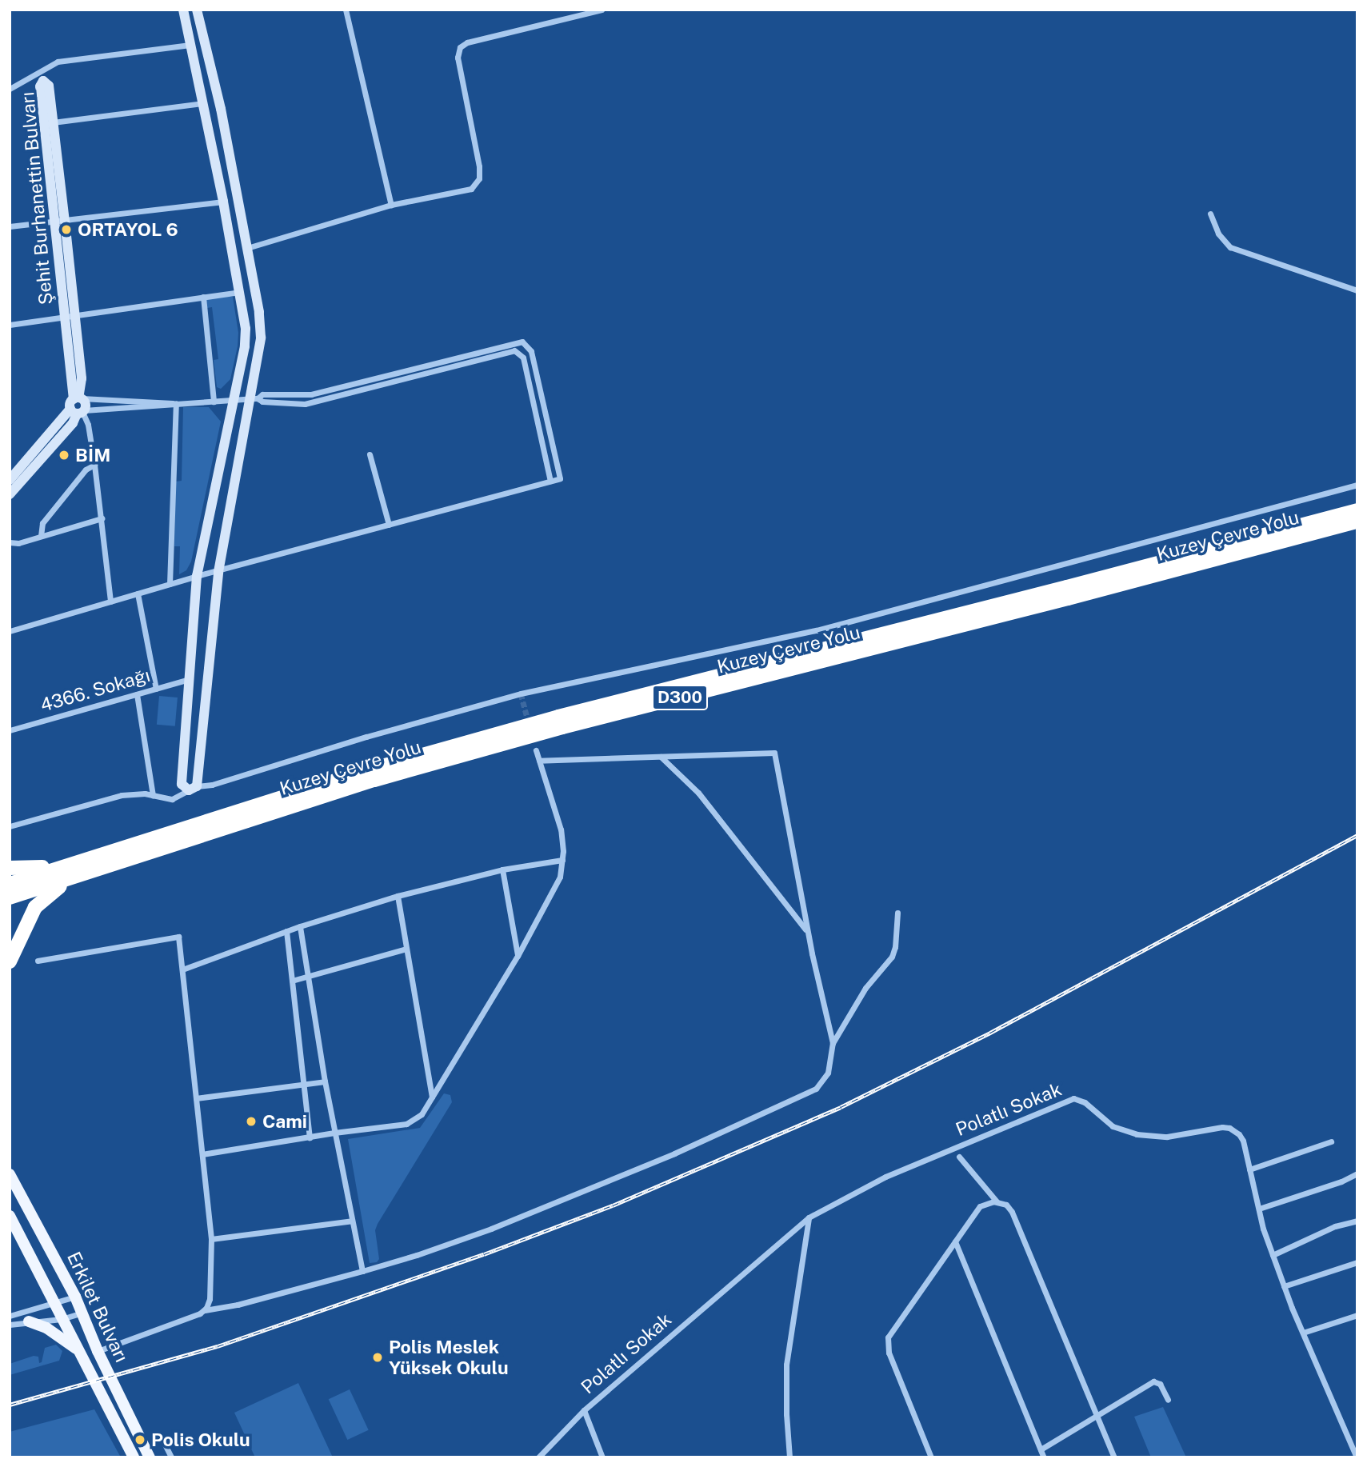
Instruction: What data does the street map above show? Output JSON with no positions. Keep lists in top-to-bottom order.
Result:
{
  "streets": {
    "highway": ["Kuzey Çevre Yolu", "D300"],
    "main road": ["Erkilet Bulvarı"],
    "street": ["Şehit Burhanettin Bulvarı", "4366. Sokağı", "Polatlı Sokak"]
  },
  "places": [
    "ORTAYOL 6",
    "BİM",
    "Cami",
    "Polis Meslek Yüksek Okulu",
    "Polis Okulu"
  ]
}
